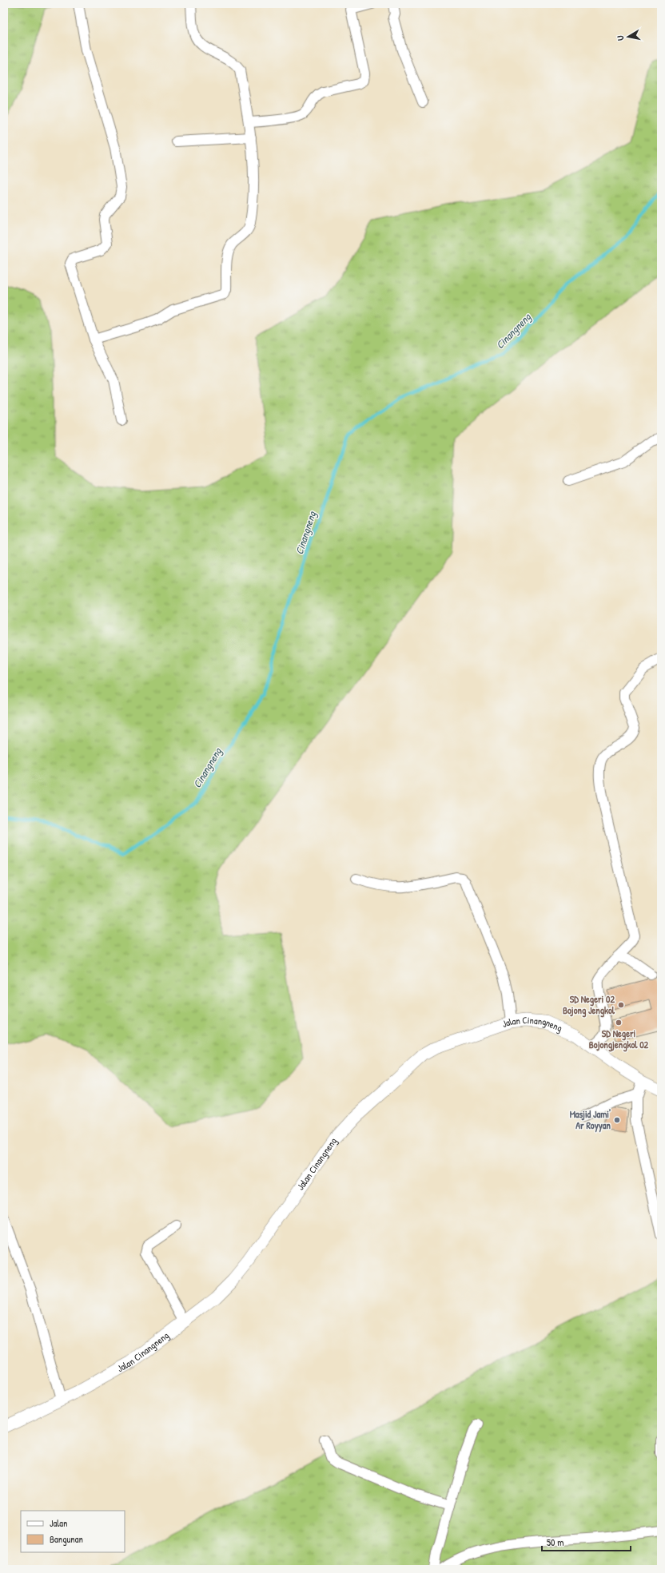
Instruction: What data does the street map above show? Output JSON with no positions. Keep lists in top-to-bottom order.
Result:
{
  "streets": {
    "street": ["Jalan Cinangneng"]
  },
  "water": ["Cinangneng"],
  "places": ["SD Negeri 02 Bojong Jengkol", "SD Negeri Bojongjengkol 02", "Masjid Jami' Ar Royyan"],
  "legend": ["Jalan", "Bangunan"],
  "scale_bar": "50 m",
  "north": "left"
}
